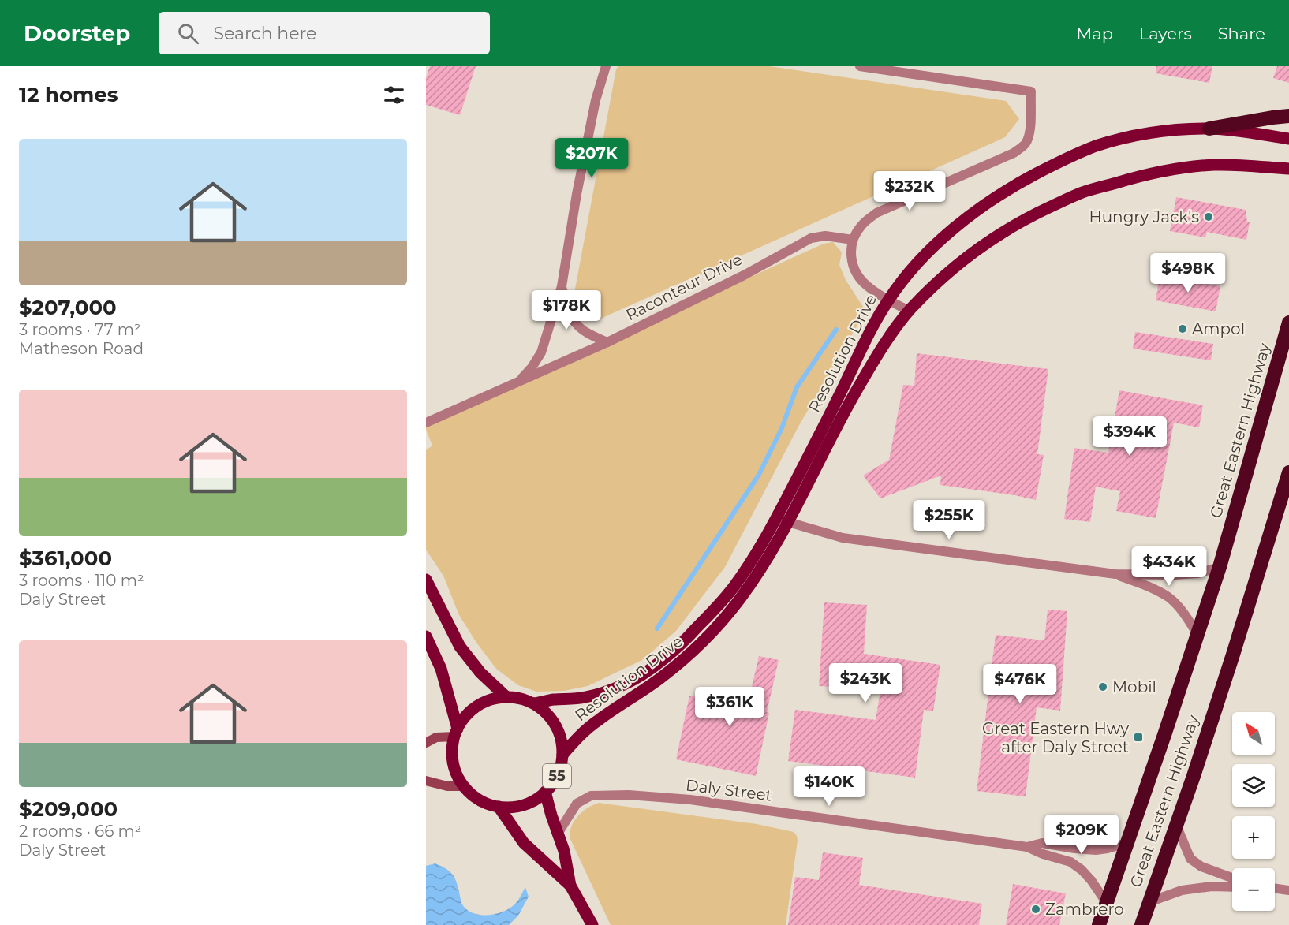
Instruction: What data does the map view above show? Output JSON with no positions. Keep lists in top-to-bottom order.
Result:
{
  "streets": {
    "highway": ["Great Eastern Highway"],
    "main road": ["Resolution Drive", "55"],
    "street": ["Raconteur Drive", "Daly Street"]
  },
  "crossings": [
    ["Resolution Drive", "55"],
    ["Great Eastern Highway", "Daly Street"],
    ["55", "Daly Street"]
  ],
  "places": {
    "other": [
      "Hungry Jack's",
      "Ampol",
      "Mobil",
      "Zambrero"
    ],
    "transit": ["Great Eastern Hwy after Daly Street"]
  },
  "north": "top left",
  "page": {
    "header": "Doorstep",
    "search": "Search here",
    "nav": ["Map", "Layers", "Share"],
    "heading": "12 homes",
    "list": [
      {
        "name": "$207,000",
        "note": "3 rooms · 77 m² · Matheson Road"
      },
      {
        "name": "$361,000",
        "note": "3 rooms · 110 m² · Daly Street"
      },
      {
        "name": "$209,000",
        "note": "2 rooms · 66 m² · Daly Street"
      }
    ],
    "price": [
      "$207K",
      "$232K",
      "$498K",
      "$178K",
      "$394K",
      "$255K",
      "$434K",
      "$243K",
      "$476K",
      "$361K",
      "$140K",
      "$209K"
    ],
    "map_buttons": ["+", "−"]
  }
}
